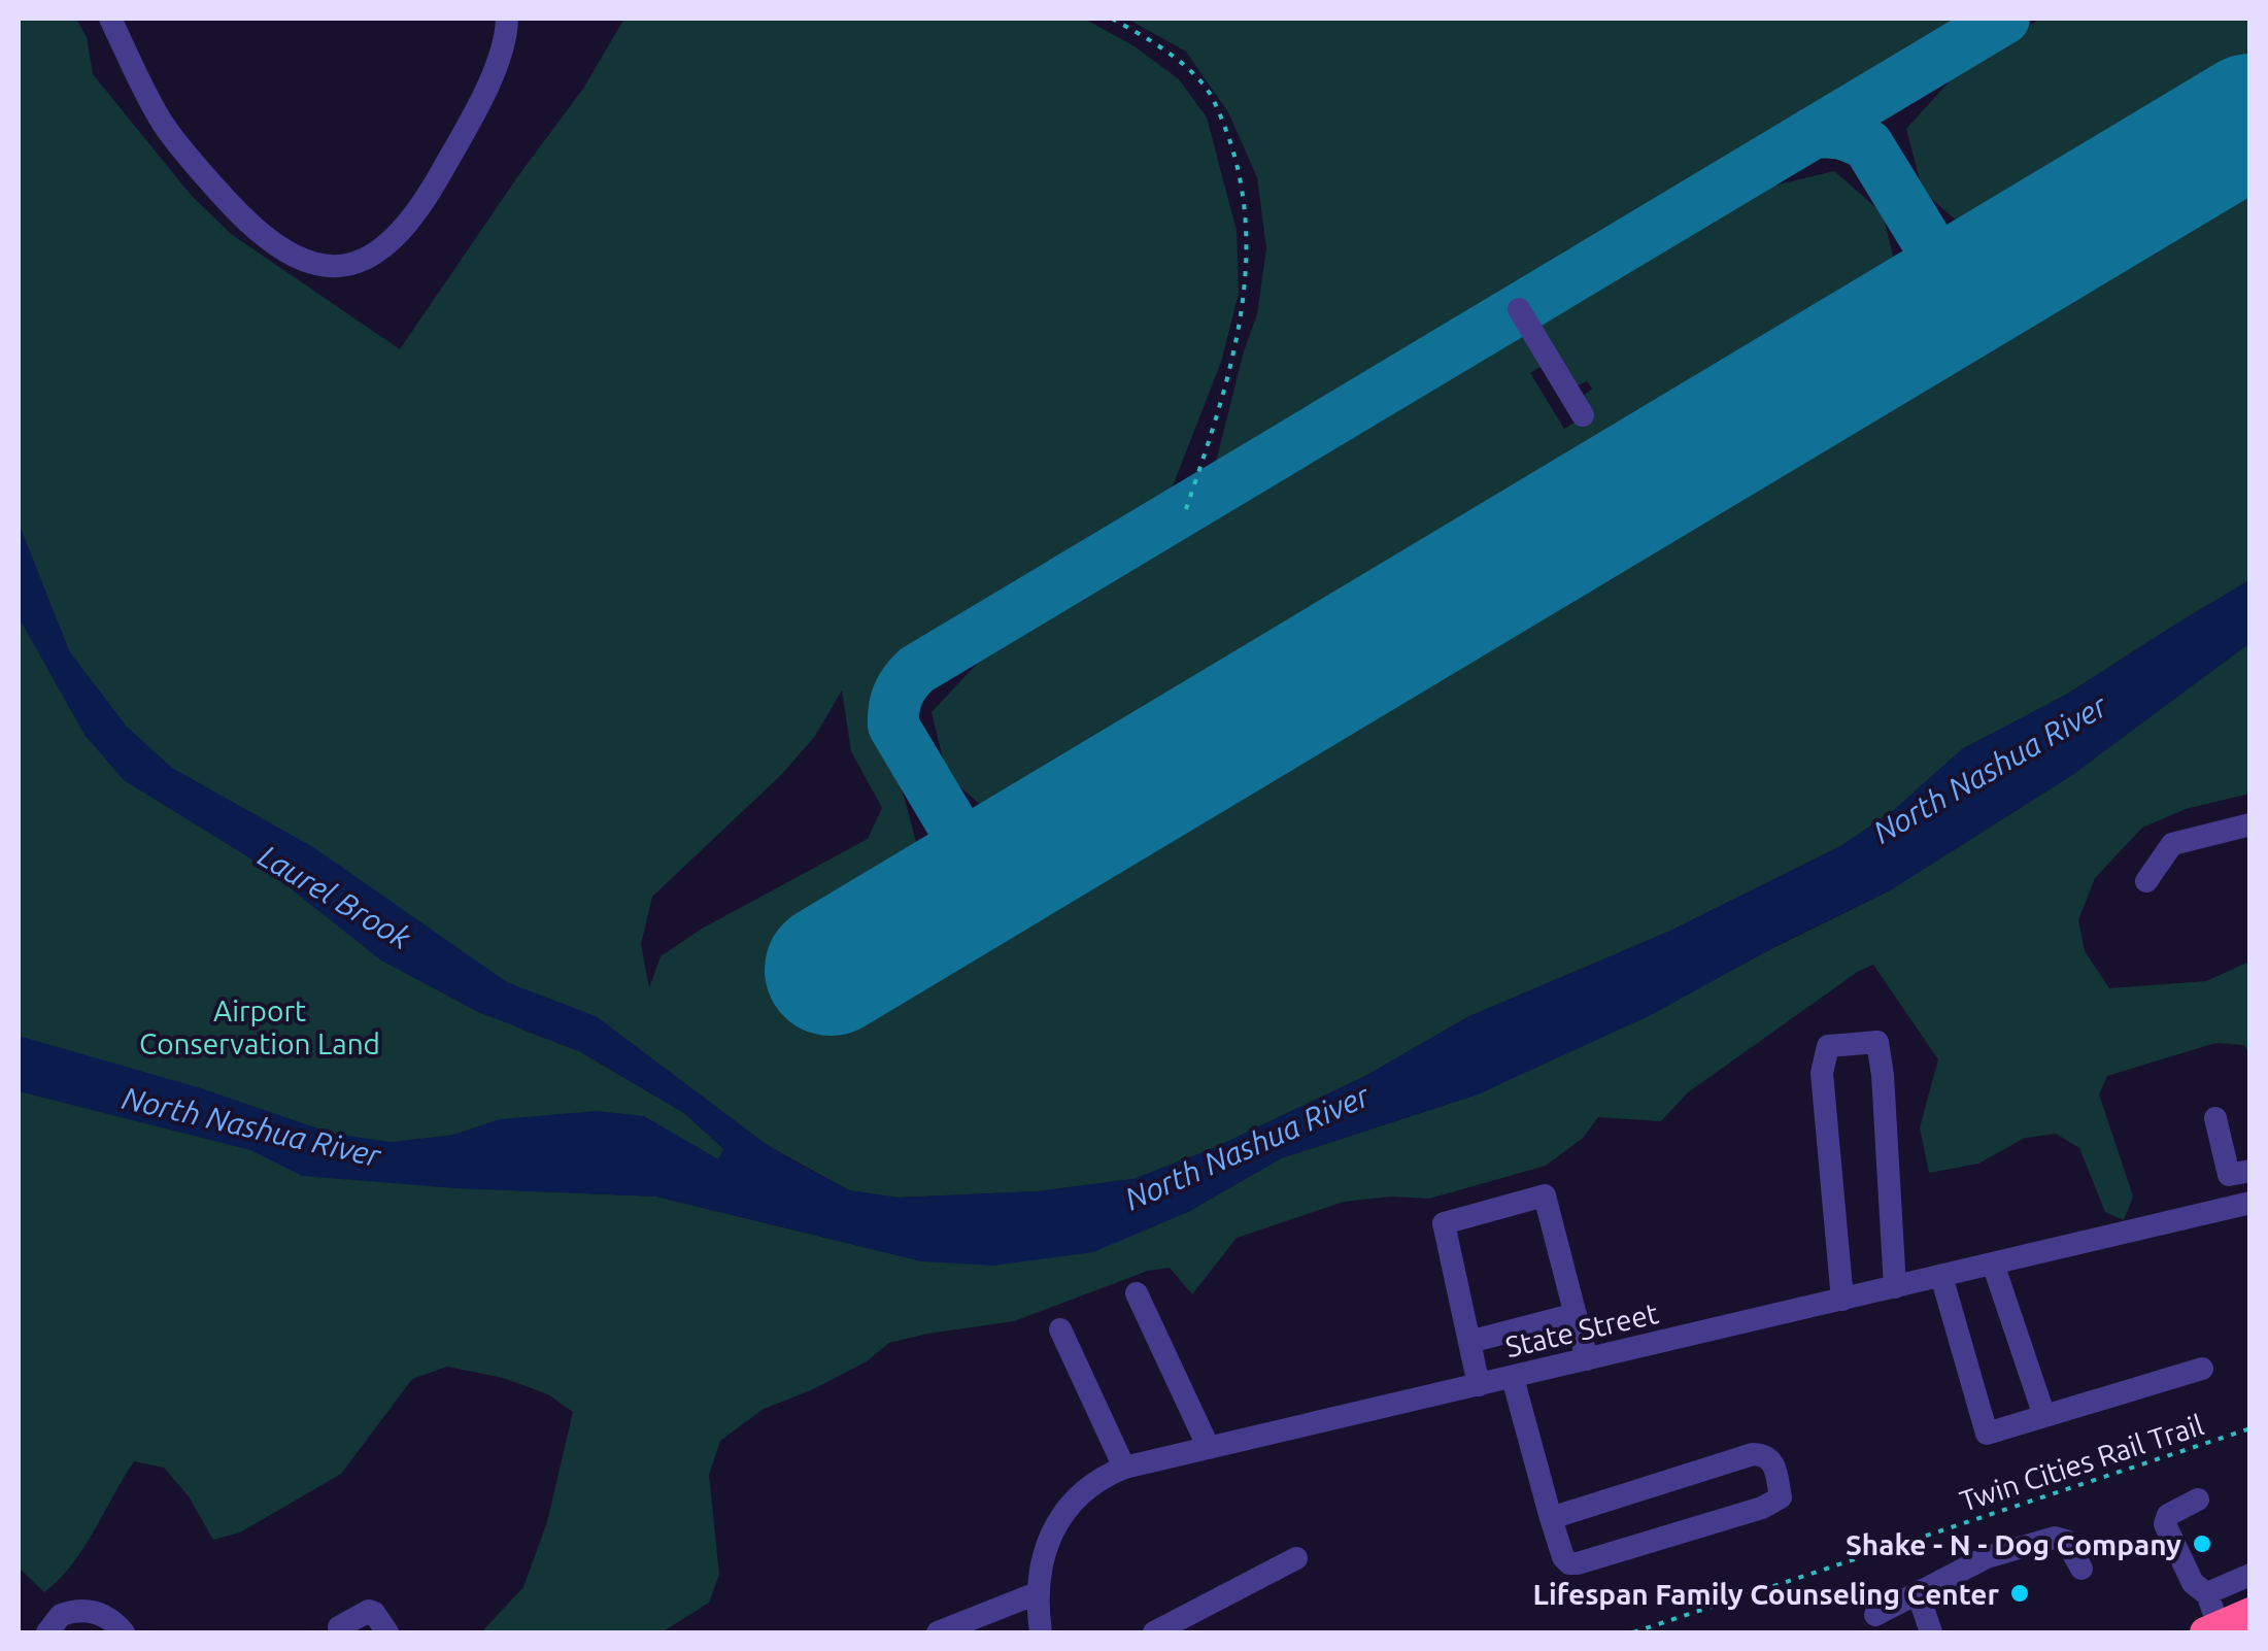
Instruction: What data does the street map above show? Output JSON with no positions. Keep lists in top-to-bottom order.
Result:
{
  "streets": {
    "street": ["State Street"],
    "path": ["Twin Cities Rail Trail"]
  },
  "water": ["North Nashua River", "Laurel Brook"],
  "parks": ["Airport Conservation Land"],
  "places": ["Shake - N - Dog Company", "Lifespan Family Counseling Center"]
}
